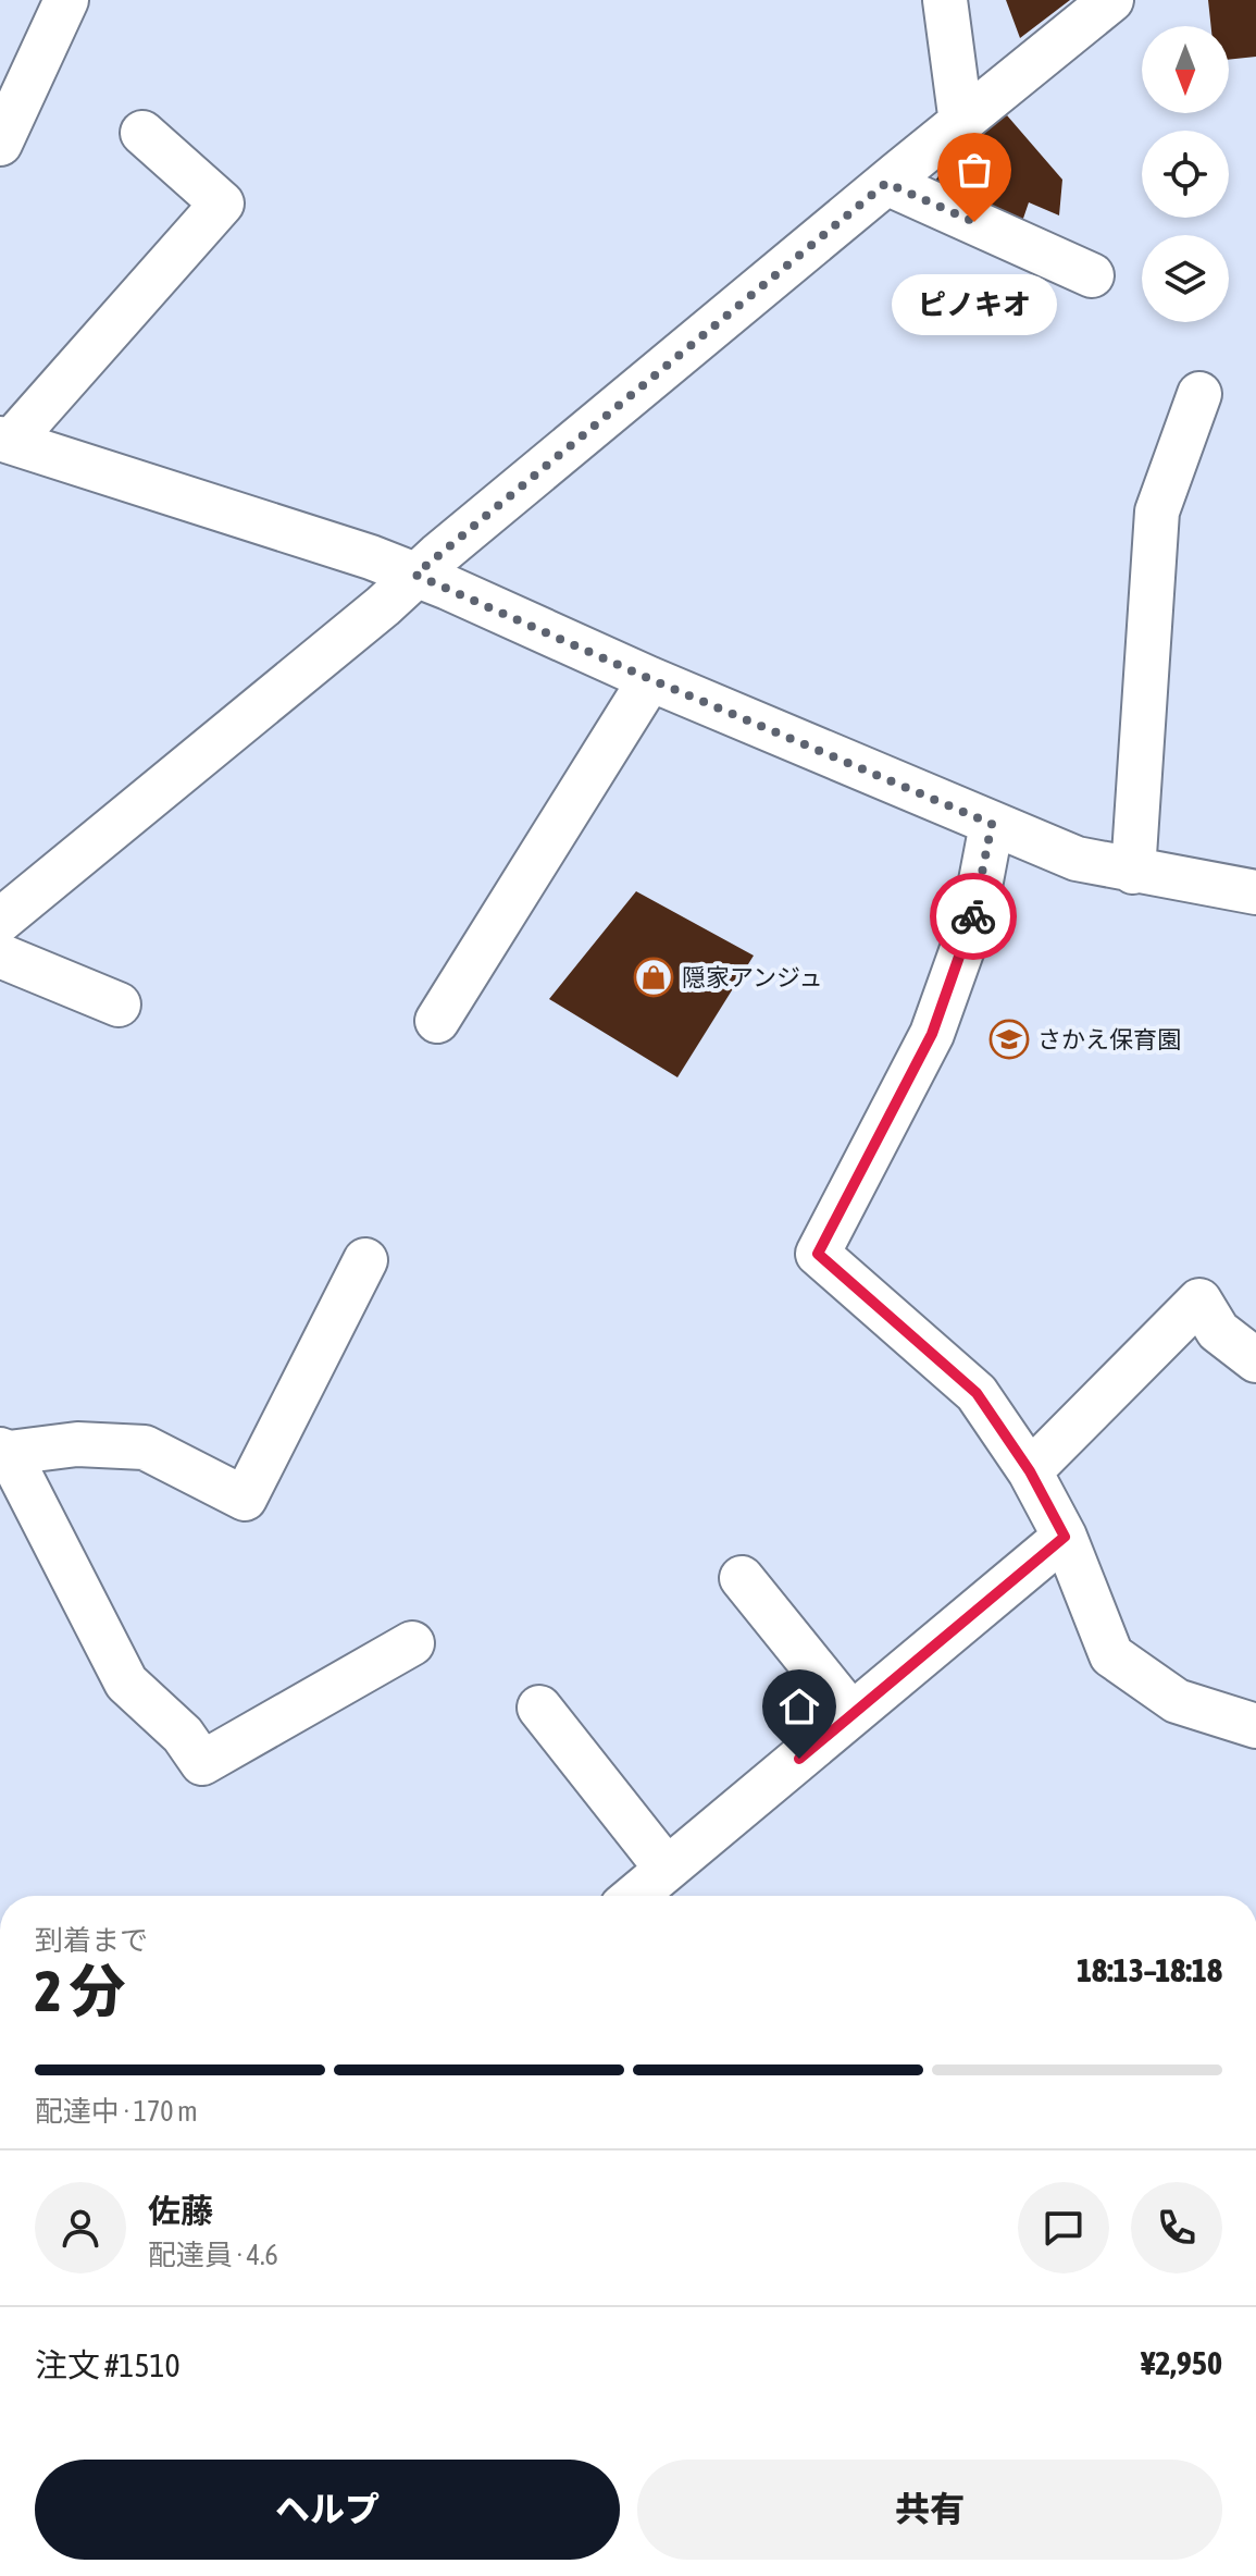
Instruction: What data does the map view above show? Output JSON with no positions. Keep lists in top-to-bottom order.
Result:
{
  "places": {
    "other": ["ピノキオ"],
    "shop": ["隠家アンジュ"],
    "school or university": ["さかえ保育園"]
  },
  "north": "bottom",
  "page": {
    "bubble": "ピノキオ",
    "heading": ["2 分", "到着まで", "18:13–18:18"],
    "panel": [
      "佐藤",
      "配達員 · 4.6",
      "注文 #1510",
      "¥2,950"
    ],
    "bar": "配達中 · 170 m",
    "buttons": ["ヘルプ", "共有"]
  }
}
